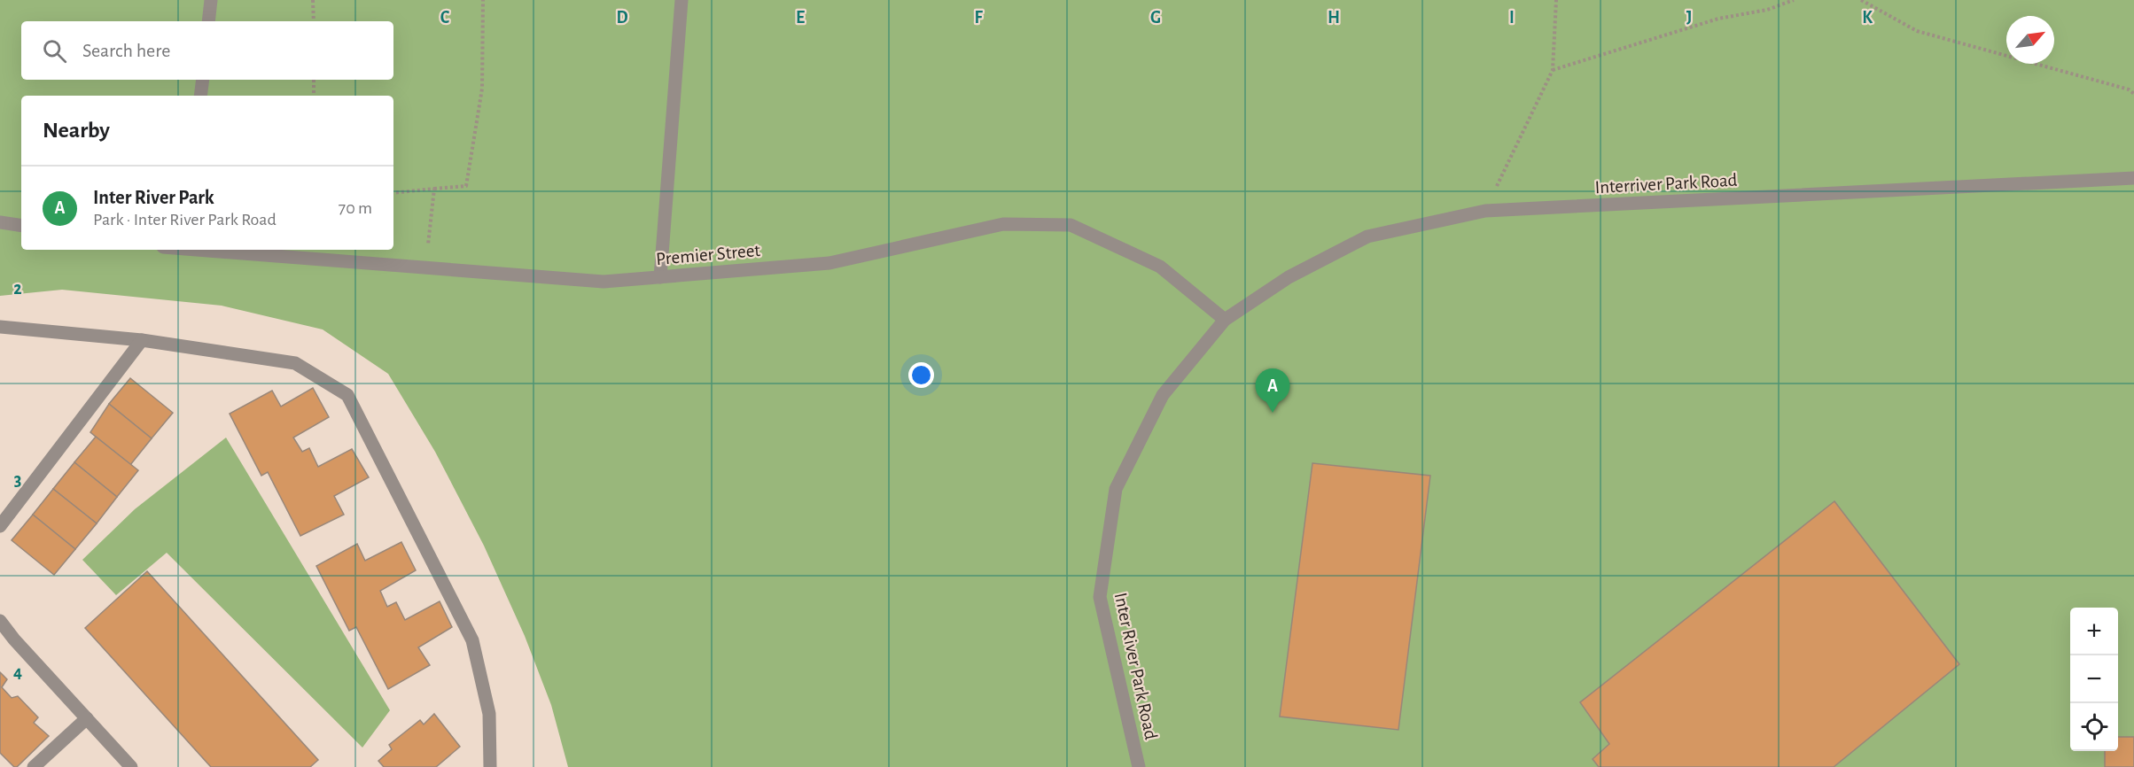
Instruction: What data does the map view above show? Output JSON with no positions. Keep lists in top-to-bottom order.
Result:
{
  "streets": {
    "street": ["Interriver Park Road", "Premier Street", "Inter River Park Road"]
  },
  "crossings": [
    ["Interriver Park Road", "Premier Street"],
    ["Interriver Park Road", "Inter River Park Road"],
    ["Premier Street", "Inter River Park Road"]
  ],
  "north": "top right",
  "page": {
    "search": "Search here",
    "heading": "Nearby",
    "list": [
      {
        "mark": "A",
        "name": "Inter River Park",
        "note": "Park · Inter River Park Road",
        "value": "70 m"
      }
    ],
    "pins": "A",
    "map_buttons": ["+", "−"]
  },
  "grid": {
    "columns": [
      "C",
      "D",
      "E",
      "F",
      "G",
      "H",
      "I",
      "J",
      "K"
    ],
    "rows": ["2", "3", "4"]
  }
}
